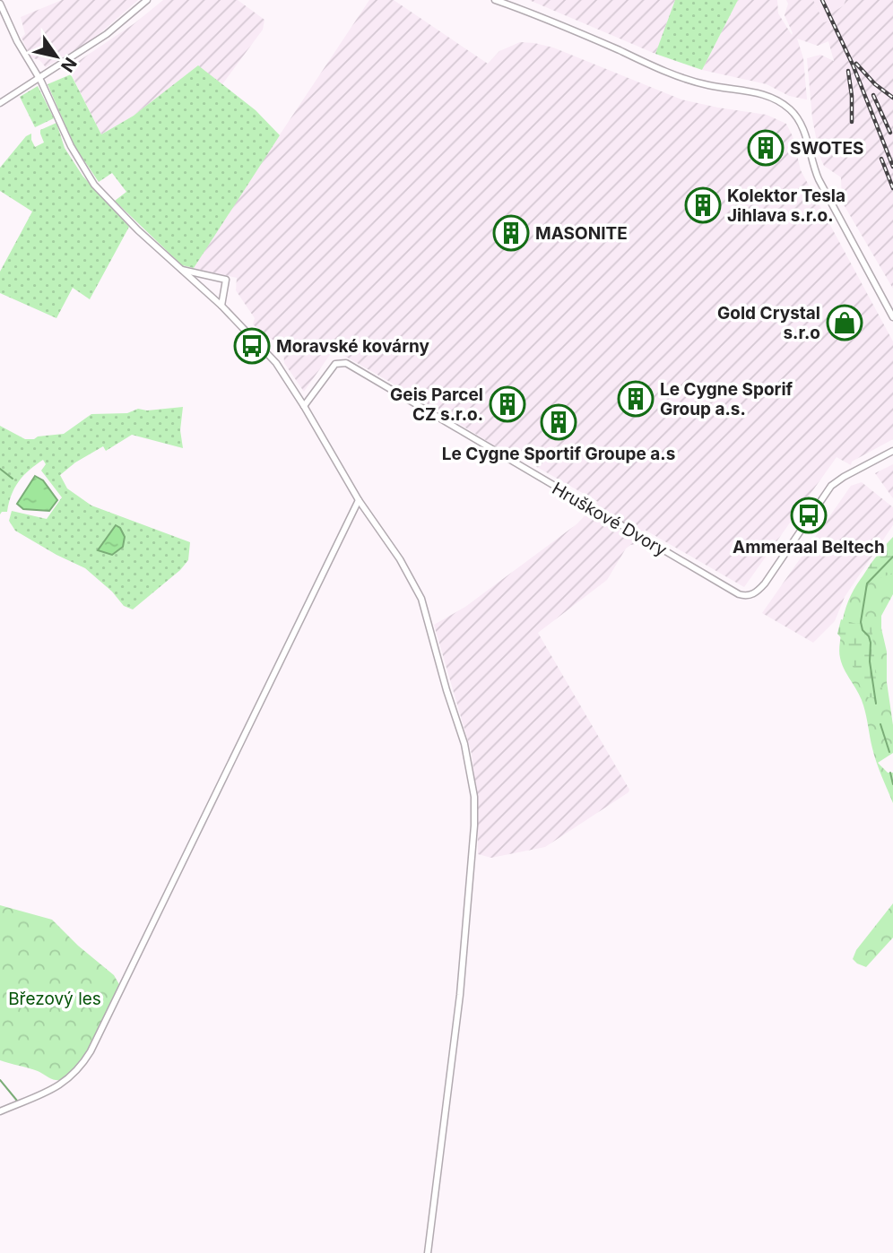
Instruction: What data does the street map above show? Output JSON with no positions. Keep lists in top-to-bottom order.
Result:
{
  "streets": {
    "street": ["Hruškové Dvory"]
  },
  "parks": ["Březový les"],
  "places": {
    "building": [
      "SWOTES",
      "Kolektor Tesla Jihlava s.r.o.",
      "MASONITE",
      "Le Cygne Sporif Group a.s.",
      "Geis Parcel CZ s.r.o.",
      "Le Cygne Sportif Groupe a.s"
    ],
    "shop": ["Gold Crystal s.r.o"],
    "bus stop": ["Moravské kovárny", "Ammeraal Beltech"]
  },
  "north": "bottom right"
}
